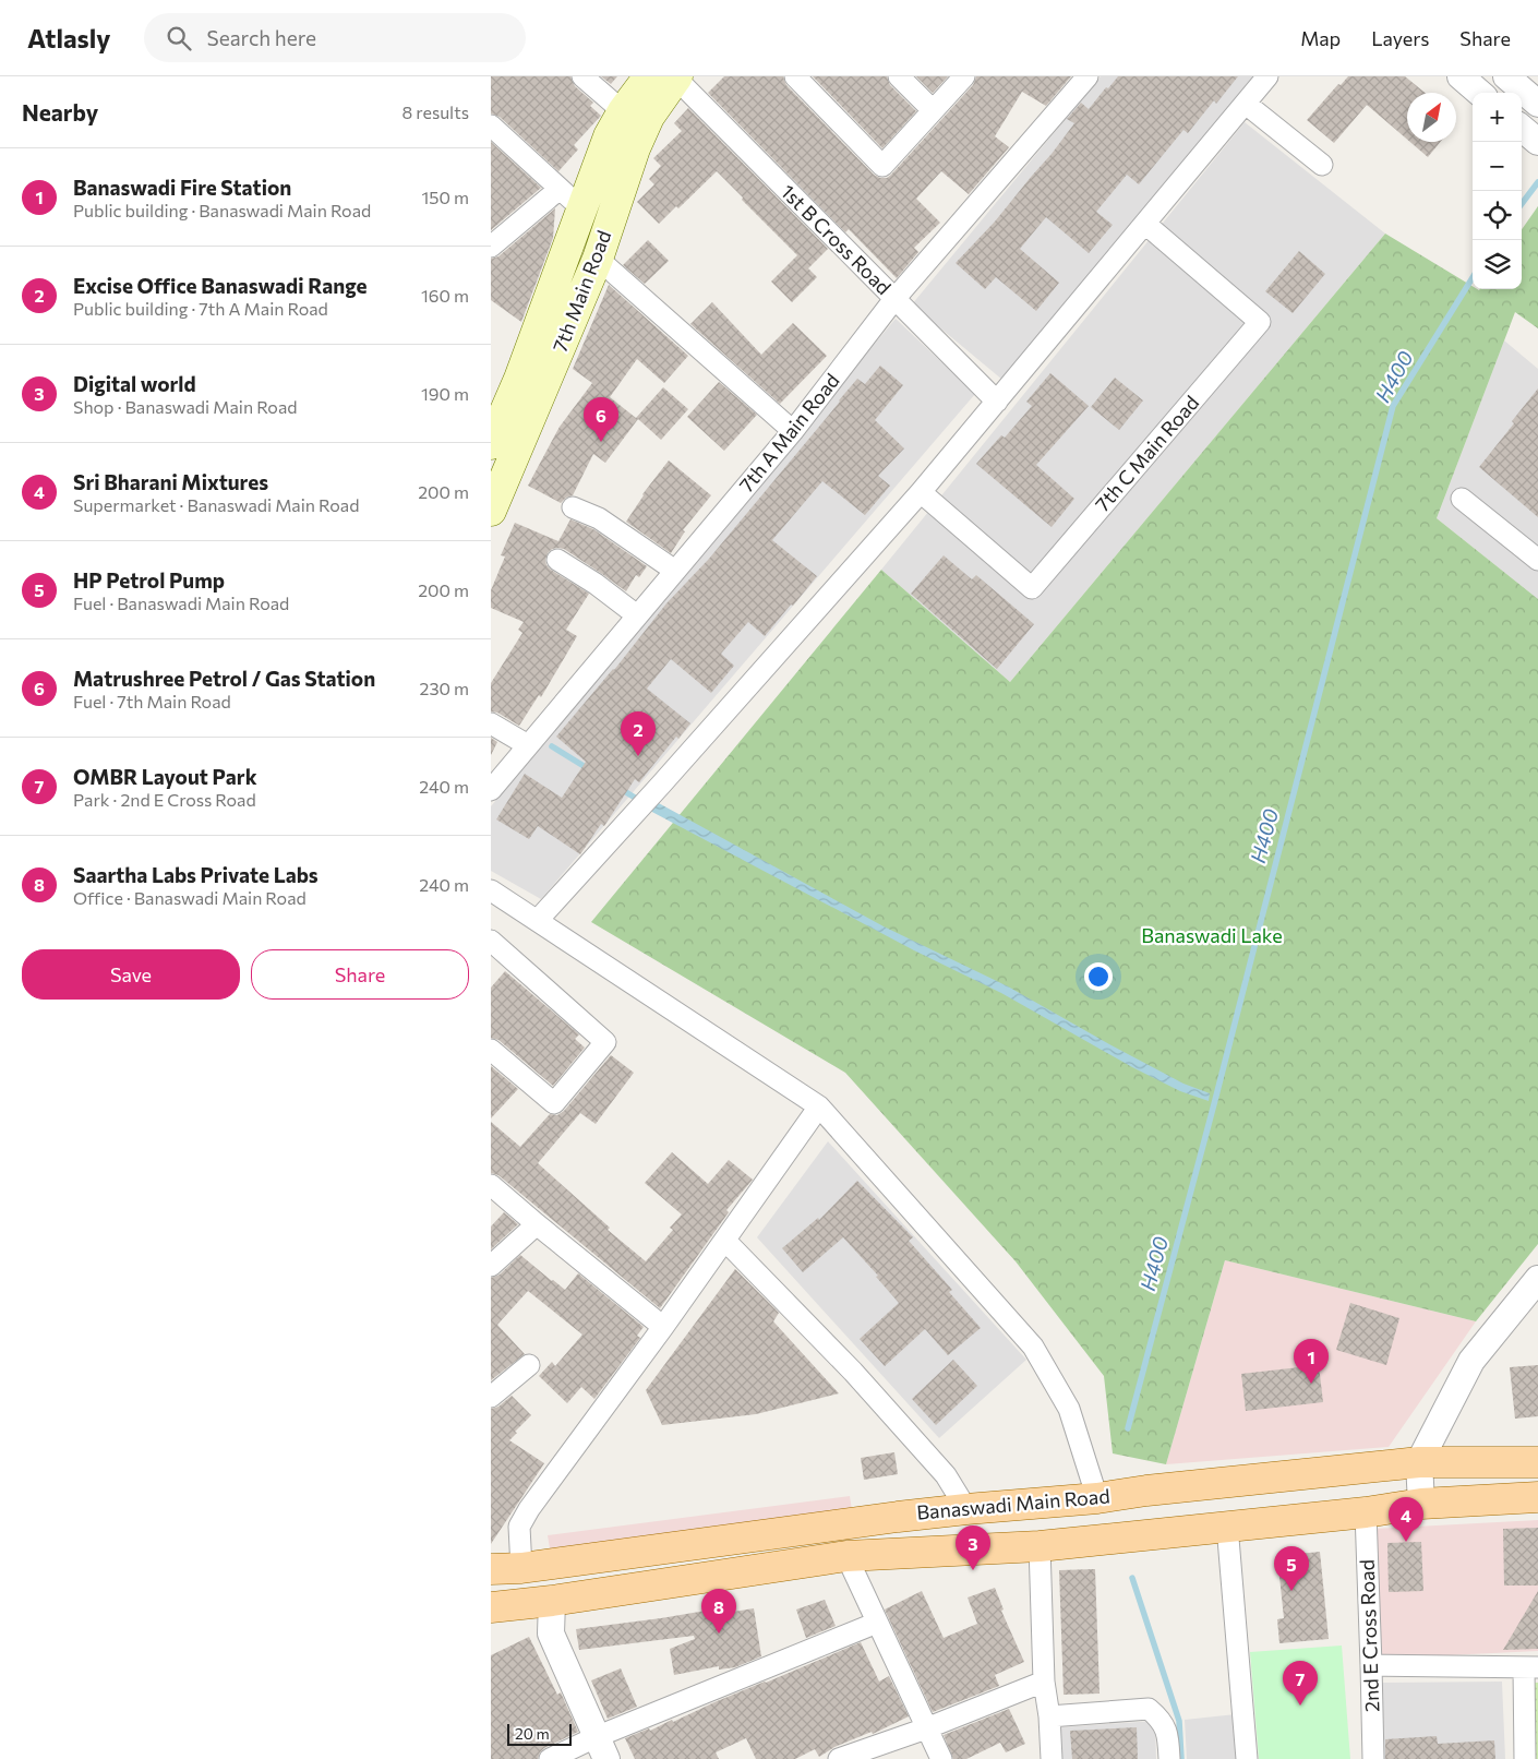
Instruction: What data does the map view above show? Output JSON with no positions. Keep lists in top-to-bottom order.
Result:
{
  "streets": {
    "main road": ["7th Main Road", "Banaswadi Main Road"],
    "street": [
      "1st B Cross Road",
      "7th A Main Road",
      "7th C Main Road",
      "2nd E Cross Road"
    ]
  },
  "crossings": [
    ["1st B Cross Road", "7th Main Road"],
    ["1st B Cross Road", "7th A Main Road"],
    ["Banaswadi Main Road", "2nd E Cross Road"]
  ],
  "water": ["H400"],
  "parks": ["Banaswadi Lake"],
  "scale_bar": "20 m",
  "north": "top right",
  "page": {
    "header": "Atlasly",
    "search": "Search here",
    "nav": ["Map", "Layers", "Share"],
    "heading": ["Nearby", "8 results"],
    "map_buttons": ["+", "−"],
    "list": [
      {
        "mark": "1",
        "name": "Banaswadi Fire Station",
        "note": "Public building · Banaswadi Main Road",
        "value": "150 m"
      },
      {
        "mark": "2",
        "name": "Excise Office Banaswadi Range",
        "note": "Public building · 7th A Main Road",
        "value": "160 m"
      },
      {
        "mark": "3",
        "name": "Digital world",
        "note": "Shop · Banaswadi Main Road",
        "value": "190 m"
      },
      {
        "mark": "4",
        "name": "Sri Bharani Mixtures",
        "note": "Supermarket · Banaswadi Main Road",
        "value": "200 m"
      },
      {
        "mark": "5",
        "name": "HP Petrol Pump",
        "note": "Fuel · Banaswadi Main Road",
        "value": "200 m"
      },
      {
        "mark": "6",
        "name": "Matrushree Petrol / Gas Station",
        "note": "Fuel · 7th Main Road",
        "value": "230 m"
      },
      {
        "mark": "7",
        "name": "OMBR Layout Park",
        "note": "Park · 2nd E Cross Road",
        "value": "240 m"
      },
      {
        "mark": "8",
        "name": "Saartha Labs Private Labs",
        "note": "Office · Banaswadi Main Road",
        "value": "240 m"
      }
    ],
    "pins": [
      "6",
      "2",
      "1",
      "4",
      "3",
      "5",
      "8",
      "7"
    ],
    "buttons": ["Save", "Share"],
    "scale": "20 m"
  }
}
